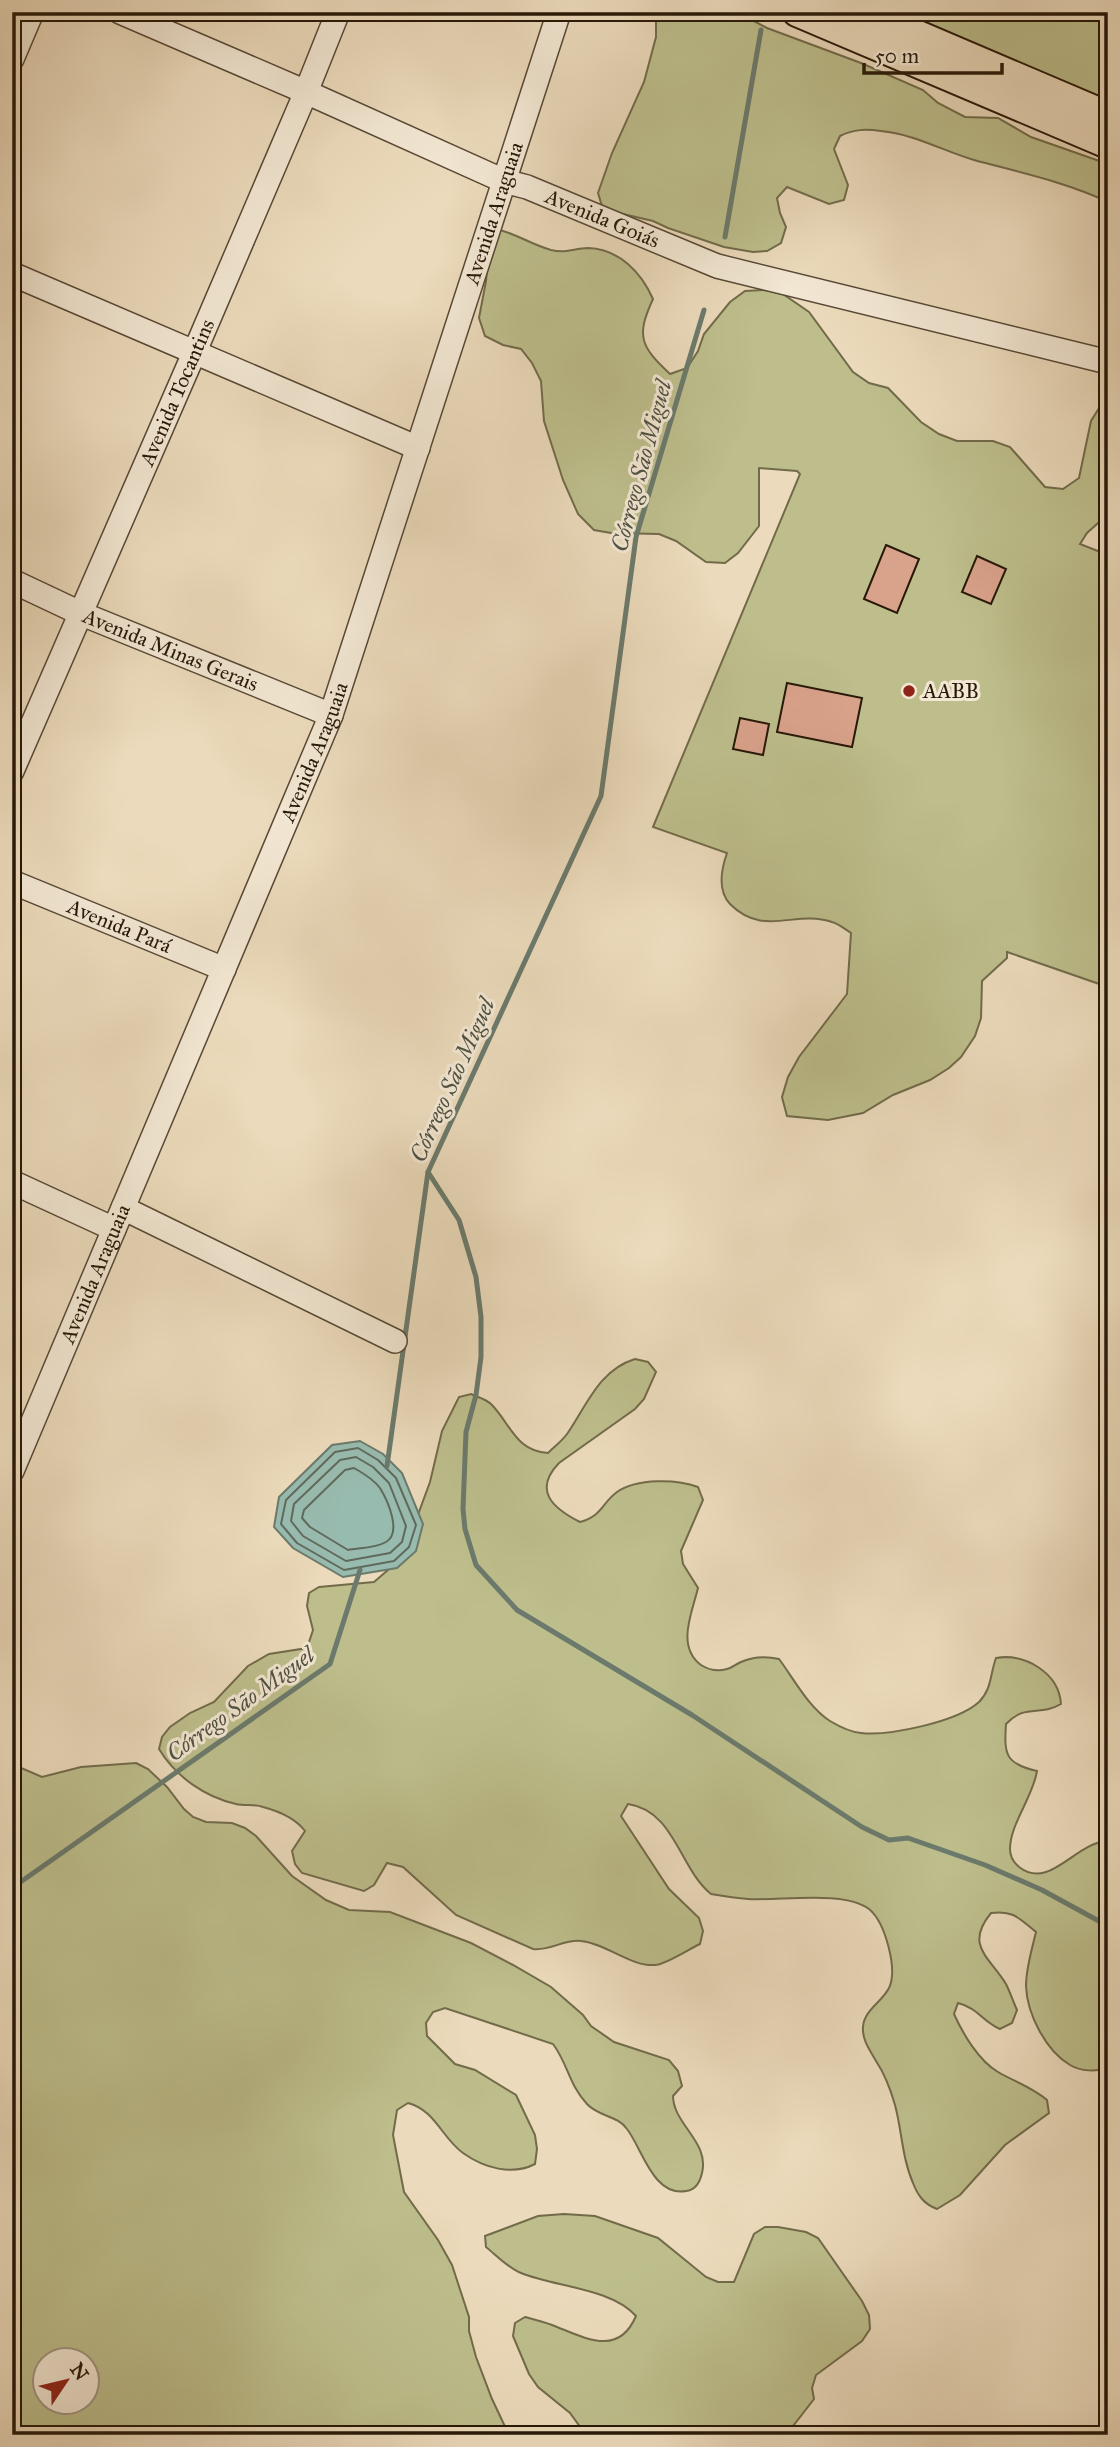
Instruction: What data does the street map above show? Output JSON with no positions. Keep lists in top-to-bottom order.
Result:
{
  "streets": {
    "street": [
      "Avenida Araguaia",
      "Avenida Goiás",
      "Avenida Tocantins",
      "Avenida Minas Gerais",
      "Avenida Pará"
    ]
  },
  "crossings": [
    ["Avenida Araguaia", "Avenida Goiás"],
    ["Avenida Araguaia", "Avenida Minas Gerais"],
    ["Avenida Araguaia", "Avenida Pará"],
    ["Avenida Goiás", "Avenida Tocantins"],
    ["Avenida Tocantins", "Avenida Minas Gerais"]
  ],
  "water": ["Córrego São Miguel"],
  "places": ["AABB"],
  "scale_bar": "50 m",
  "north": "top right"
}
